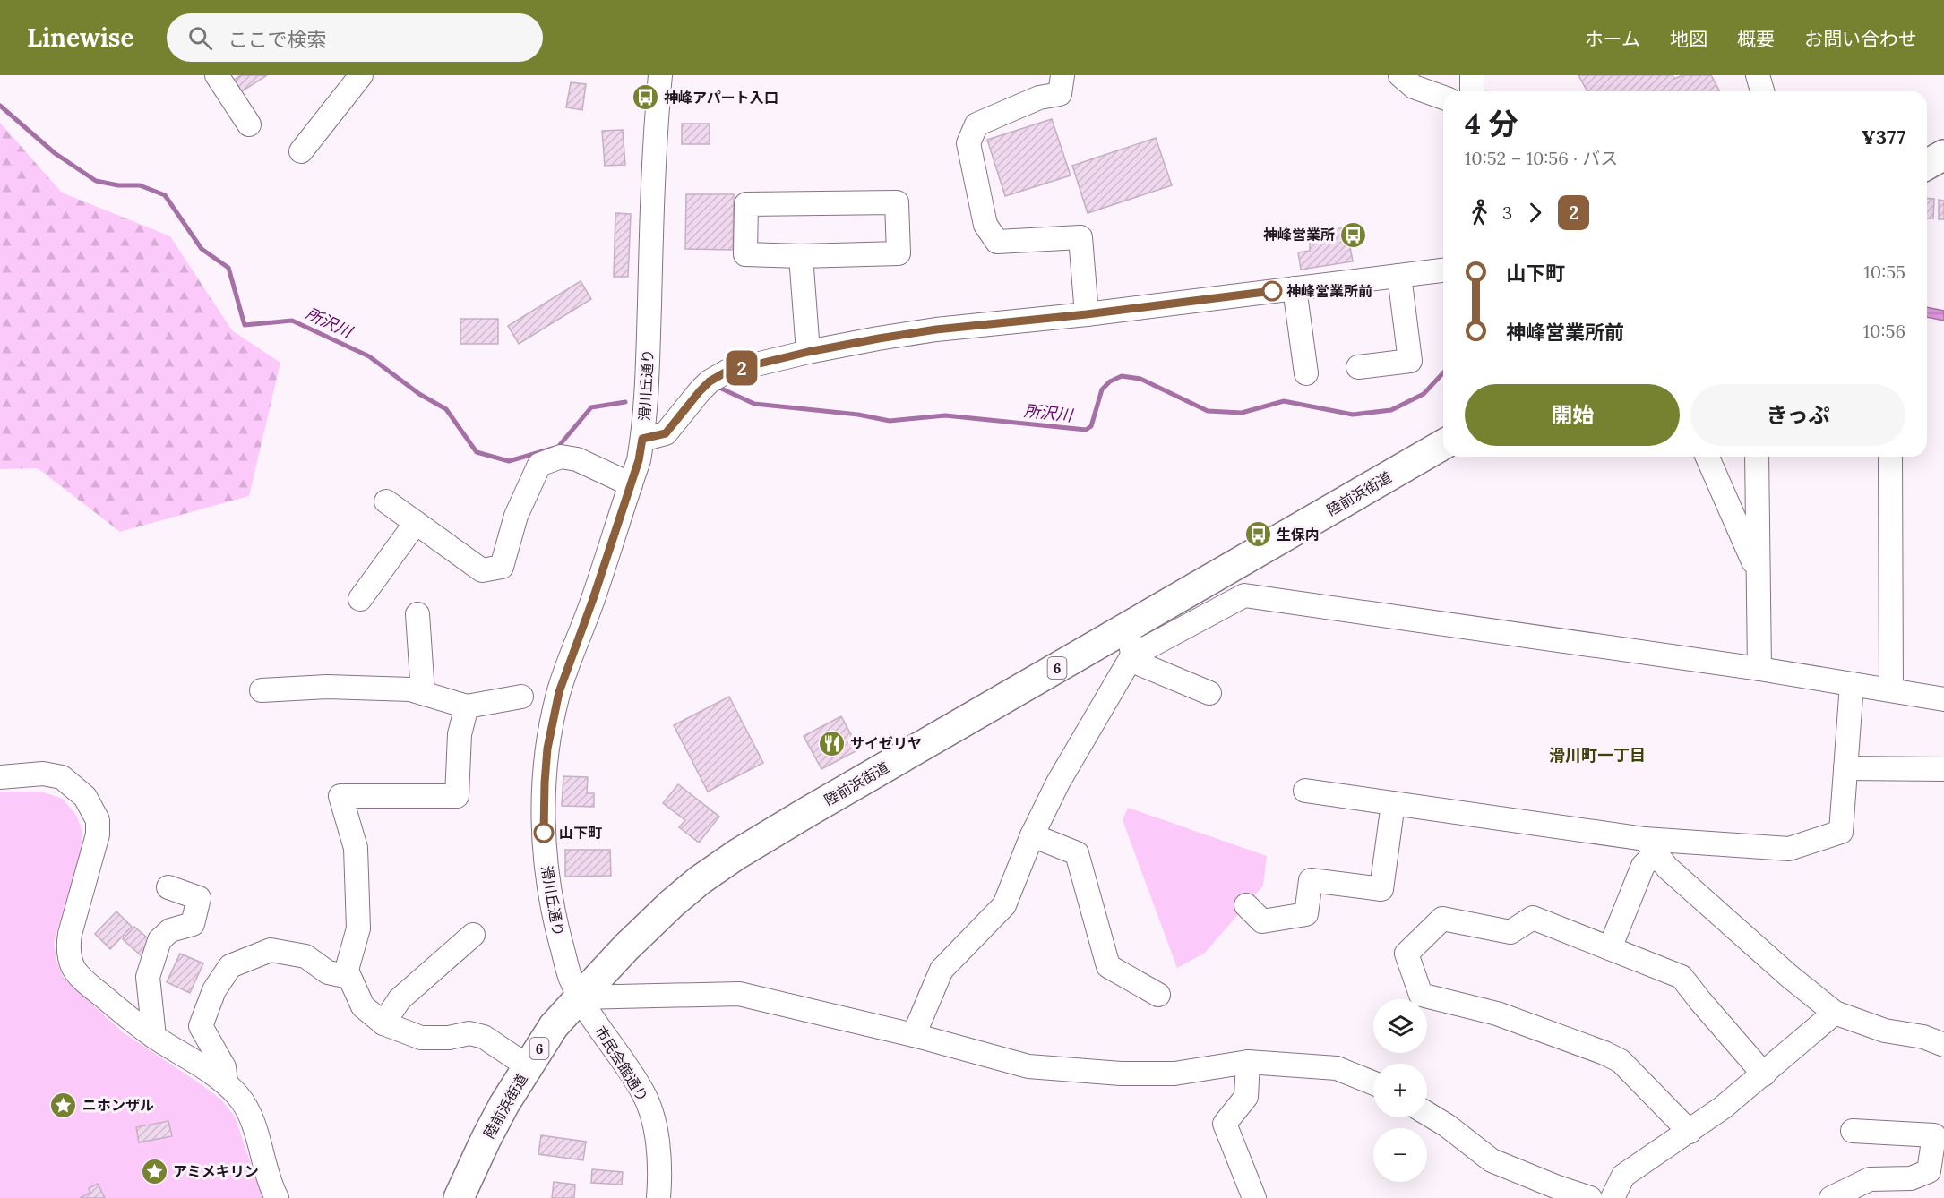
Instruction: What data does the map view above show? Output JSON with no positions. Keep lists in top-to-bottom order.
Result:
{
  "streets": {
    "highway": ["陸前浜街道", "6"],
    "street": ["滑川丘通り", "市民会館通り"]
  },
  "crossings": [
    ["滑川丘通り", "陸前浜街道"],
    ["滑川丘通り", "市民会館通り"],
    ["陸前浜街道", "市民会館通り"]
  ],
  "districts": ["滑川町一丁目"],
  "water": ["所沢川"],
  "places": {
    "bus stop": ["神峰アパート入口", "神峰営業所", "生保内"],
    "other": ["神峰営業所前", "山下町"],
    "restaurant": ["サイゼリヤ"],
    "place": ["ニホンザル", "アミメキリン"]
  },
  "lines": ["bus line 2"],
  "page": {
    "header": "Linewise",
    "search": "ここで検索",
    "nav": [
      "ホーム",
      "地図",
      "概要",
      "お問い合わせ"
    ],
    "on_map": "2",
    "heading": ["4 分", "10:52 – 10:56 · バス", "¥377"],
    "legs": ["3", "2"],
    "list": [
      {
        "name": "山下町",
        "value": "10:55"
      },
      {
        "name": "神峰営業所前",
        "value": "10:56"
      }
    ],
    "buttons": ["開始", "きっぷ"],
    "map_buttons": ["+", "−"]
  }
}
